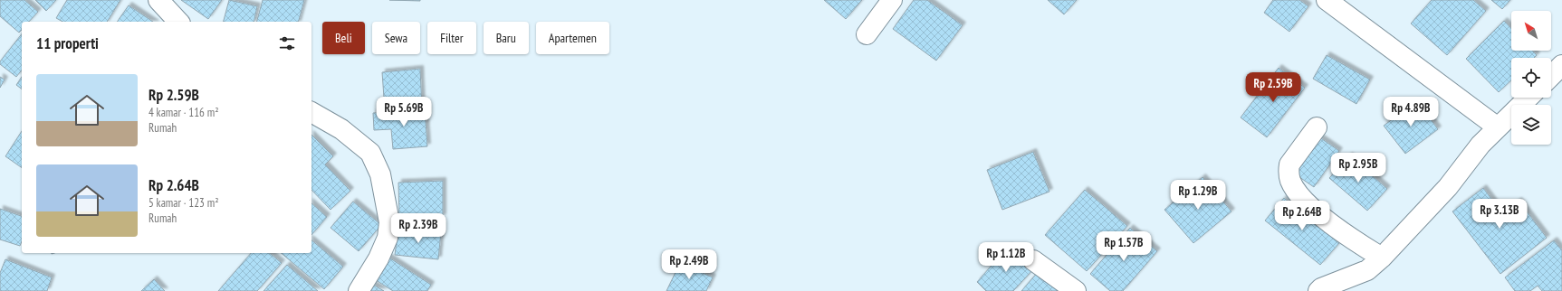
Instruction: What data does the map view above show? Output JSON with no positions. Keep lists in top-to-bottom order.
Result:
{
  "north": "top left",
  "page": {
    "chip": [
      "Beli",
      "Sewa",
      "Filter",
      "Baru",
      "Apartemen"
    ],
    "heading": "11 properti",
    "list": [
      {
        "name": "Rp 2.59B",
        "note": "4 kamar · 116 m² · Rumah"
      },
      {
        "name": "Rp 2.64B",
        "note": "5 kamar · 123 m² · Rumah"
      }
    ],
    "price": [
      "Rp 2.59B",
      "Rp 5.69B",
      "Rp 4.89B",
      "Rp 2.95B",
      "Rp 1.29B",
      "Rp 3.13B",
      "Rp 2.64B",
      "Rp 2.39B",
      "Rp 1.57B",
      "Rp 1.12B",
      "Rp 2.49B"
    ]
  }
}
